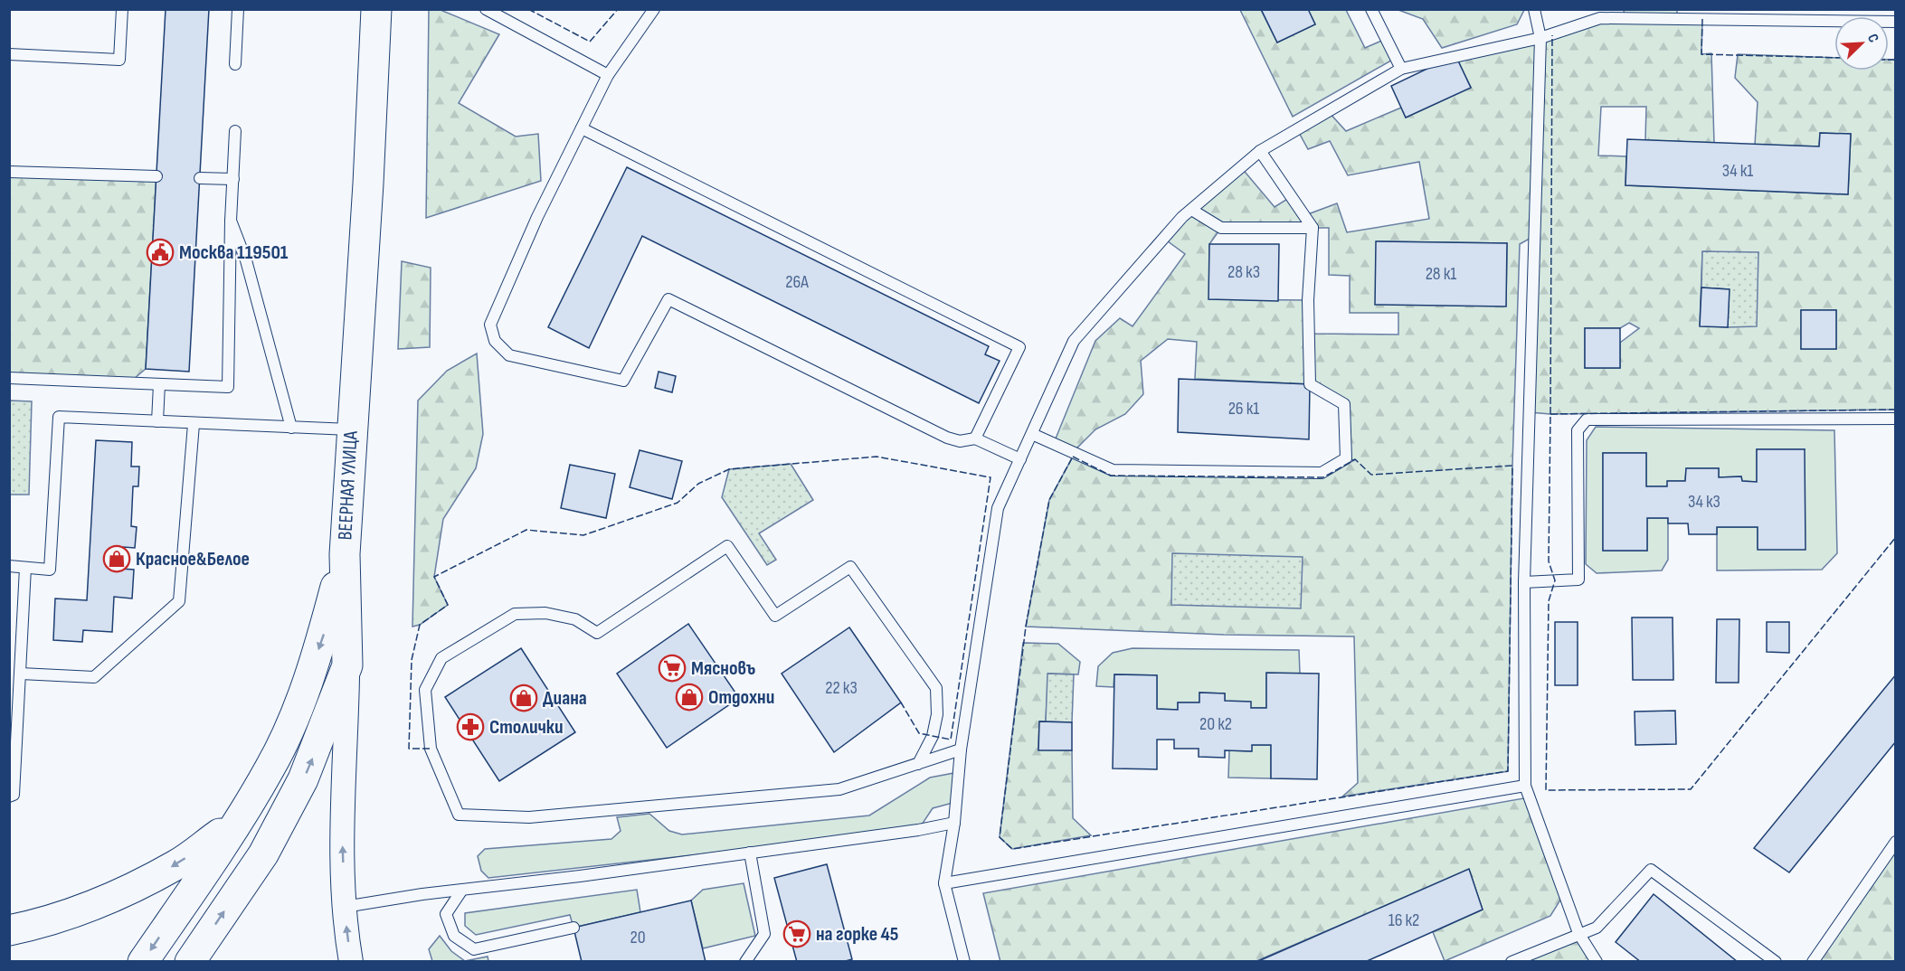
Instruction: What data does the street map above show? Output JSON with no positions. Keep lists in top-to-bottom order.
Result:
{
  "streets": {
    "street": ["ВЕЕРНАЯ УЛИЦА"]
  },
  "places": {
    "public building": ["Москва 119501"],
    "shop": ["Красное&Белое", "Отдохни", "Диана"],
    "supermarket": ["Мясновъ", "на горке 45"],
    "pharmacy": ["Столички"]
  },
  "house_numbers": [
    "34 к1",
    "28 к3",
    "28 к1",
    "26А",
    "26 к1",
    "34 к3",
    "22 к3",
    "20 к2",
    "16 к2",
    "20"
  ],
  "north": "top right"
}
